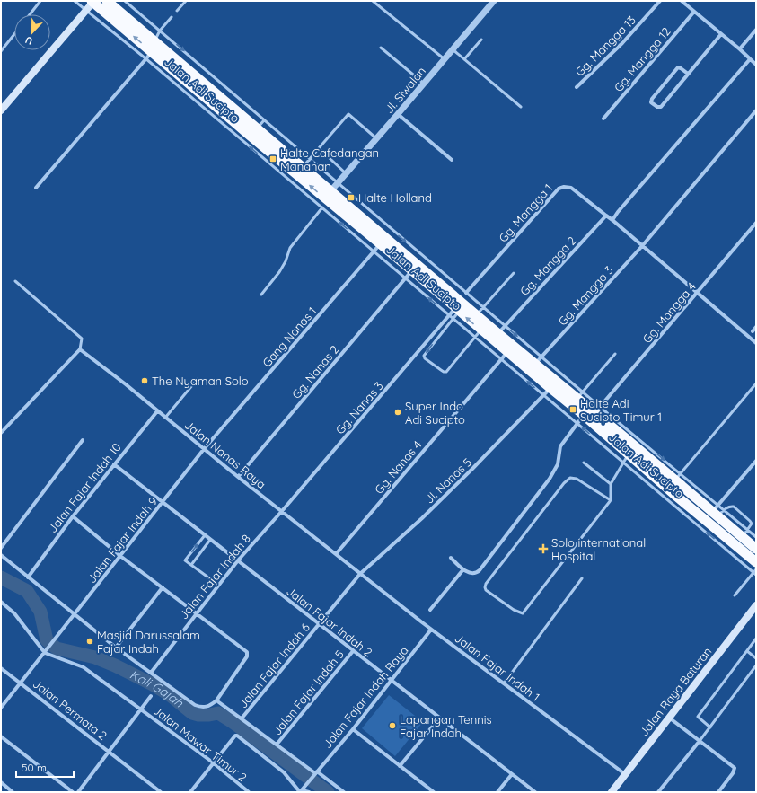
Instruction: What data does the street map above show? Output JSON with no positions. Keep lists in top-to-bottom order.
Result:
{
  "streets": {
    "highway": ["Jalan Adi Sucipto"],
    "main road": ["Jalan Raya Baturan"],
    "street": [
      "Gg. Mangga 13",
      "Gg. Mangga 12",
      "Jl. Siwalan",
      "Gg. Mangga 1",
      "Gg. Mangga 2",
      "Gg. Mangga 3",
      "Gg. Mangga 4",
      "Gang Nanas 1",
      "Gg. Nanas 2",
      "Gg. Nanas 3",
      "Jalan Nanas Raya",
      "Gg. Nanas 4",
      "Jl. Nanas 5",
      "Jalan Fajar Indah 10",
      "Jalan Fajar Indah 9",
      "Jalan Fajar Indah 8",
      "Jalan Fajar Indah 2",
      "Jalan Fajar Indah 6",
      "Jalan Fajar Indah 1",
      "Jalan Fajar Indah 5",
      "Jalan Fajar Indah Raya",
      "Jalan Permata 2",
      "Jalan Mawar Timur 2"
    ]
  },
  "crossings": [
    ["Jalan Adi Sucipto", "Jl. Siwalan"],
    ["Jalan Adi Sucipto", "Gg. Mangga 1"],
    ["Jalan Adi Sucipto", "Gg. Mangga 2"],
    ["Jalan Adi Sucipto", "Gg. Mangga 3"],
    ["Jalan Adi Sucipto", "Gg. Mangga 4"],
    ["Jalan Adi Sucipto", "Gang Nanas 1"],
    ["Jalan Adi Sucipto", "Gg. Nanas 2"],
    ["Jalan Adi Sucipto", "Gg. Nanas 3"],
    ["Jalan Adi Sucipto", "Gg. Nanas 4"],
    ["Jalan Adi Sucipto", "Jl. Nanas 5"],
    ["Gg. Mangga 1", "Gg. Mangga 2"],
    ["Gg. Mangga 1", "Gg. Nanas 3"],
    ["Gang Nanas 1", "Jalan Nanas Raya"],
    ["Gang Nanas 1", "Jalan Fajar Indah 9"],
    ["Gg. Nanas 2", "Jalan Nanas Raya"],
    ["Gg. Nanas 3", "Jalan Nanas Raya"],
    ["Gg. Nanas 3", "Jalan Fajar Indah 8"],
    ["Jalan Nanas Raya", "Gg. Nanas 4"],
    ["Jalan Nanas Raya", "Jl. Nanas 5"],
    ["Jalan Nanas Raya", "Jalan Fajar Indah 10"],
    ["Jalan Nanas Raya", "Jalan Fajar Indah 9"],
    ["Jalan Nanas Raya", "Jalan Fajar Indah 8"],
    ["Jalan Nanas Raya", "Jalan Fajar Indah 6"],
    ["Jalan Nanas Raya", "Jalan Fajar Indah 1"],
    ["Jl. Nanas 5", "Jalan Fajar Indah 6"],
    ["Jl. Nanas 5", "Jalan Fajar Indah 1"],
    ["Jalan Fajar Indah 10", "Jalan Fajar Indah 2"],
    ["Jalan Fajar Indah 9", "Jalan Fajar Indah 2"],
    ["Jalan Fajar Indah 9", "Jalan Permata 2"],
    ["Jalan Fajar Indah 9", "Jalan Mawar Timur 2"],
    ["Jalan Fajar Indah 8", "Jalan Fajar Indah 2"],
    ["Jalan Fajar Indah 2", "Jalan Fajar Indah 6"],
    ["Jalan Fajar Indah 2", "Jalan Fajar Indah 5"],
    ["Jalan Fajar Indah 2", "Jalan Fajar Indah Raya"],
    ["Jalan Fajar Indah 6", "Jalan Fajar Indah 1"],
    ["Jalan Fajar Indah 1", "Jalan Raya Baturan"],
    ["Jalan Fajar Indah 1", "Jalan Fajar Indah Raya"]
  ],
  "water": ["Kali Gajah"],
  "places": {
    "transit": ["Halte Cafedangan Manahan", "Halte Holland", "Halte Adi Sucipto Timur 1"],
    "other": [
      "The Nyaman Solo",
      "Super Indo Adi Sucipto",
      "Masjid Darussalam Fajar Indah",
      "Lapangan Tennis Fajar Indah"
    ],
    "health": ["Solo international Hospital"]
  },
  "scale_bar": "50 m",
  "north": "bottom"
}
